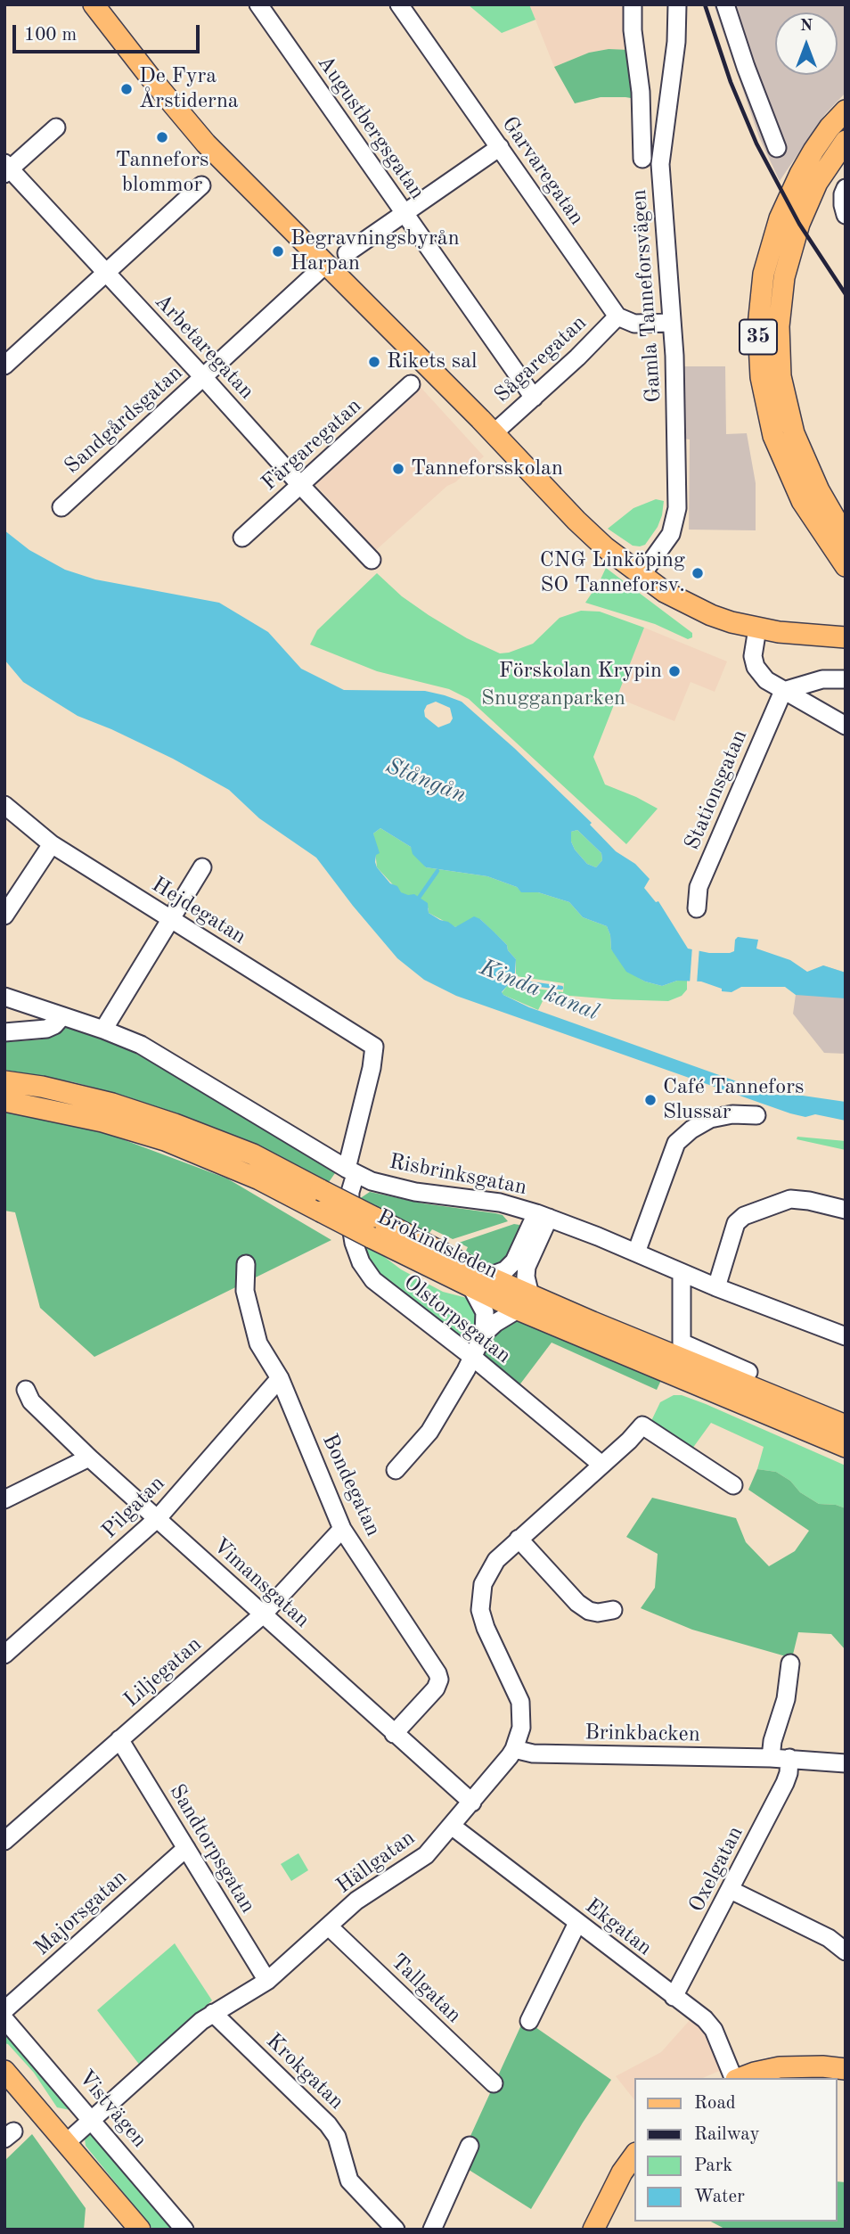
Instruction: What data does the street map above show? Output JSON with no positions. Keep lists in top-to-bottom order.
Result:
{
  "streets": {
    "main road": ["35", "Brokindsleden"],
    "street": [
      "Augustbergsgatan",
      "Garvaregatan",
      "Gamla Tanneforsvägen",
      "Arbetaregatan",
      "Sågaregatan",
      "Sandgårdsgatan",
      "Färgaregatan",
      "Stationsgatan",
      "Hejdegatan",
      "Risbrinksgatan",
      "Olstorpsgatan",
      "Bondegatan",
      "Pilgatan",
      "Vimansgatan",
      "Liljegatan",
      "Brinkbacken",
      "Sandtorpsgatan",
      "Hällgatan",
      "Oxelgatan",
      "Majorsgatan",
      "Ekgatan",
      "Tallgatan",
      "Krokgatan",
      "Vistvägen"
    ]
  },
  "crossings": [
    ["Augustbergsgatan", "Sågaregatan"],
    ["Garvaregatan", "Sågaregatan"],
    ["Arbetaregatan", "Sandgårdsgatan"],
    ["Arbetaregatan", "Färgaregatan"],
    ["Hejdegatan", "Olstorpsgatan"],
    ["Risbrinksgatan", "Olstorpsgatan"],
    ["Olstorpsgatan", "Hällgatan"],
    ["Bondegatan", "Pilgatan"],
    ["Bondegatan", "Vimansgatan"],
    ["Bondegatan", "Liljegatan"],
    ["Pilgatan", "Vimansgatan"],
    ["Vimansgatan", "Liljegatan"],
    ["Vimansgatan", "Hällgatan"],
    ["Liljegatan", "Sandtorpsgatan"],
    ["Brinkbacken", "Hällgatan"],
    ["Brinkbacken", "Oxelgatan"],
    ["Sandtorpsgatan", "Hällgatan"],
    ["Sandtorpsgatan", "Majorsgatan"],
    ["Hällgatan", "Ekgatan"],
    ["Hällgatan", "Tallgatan"],
    ["Hällgatan", "Krokgatan"],
    ["Hällgatan", "Vistvägen"],
    ["Oxelgatan", "Ekgatan"]
  ],
  "water": ["Stångån", "Kinda kanal"],
  "parks": ["Snugganparken"],
  "places": [
    "De Fyra Årstiderna",
    "Tannefors blommor",
    "Begravningsbyrån Harpan",
    "Rikets sal",
    "Tanneforsskolan",
    "CNG Linköping SO Tanneforsv.",
    "Förskolan Krypin",
    "Café Tannefors Slussar"
  ],
  "legend": [
    "Road",
    "Railway",
    "Park",
    "Water"
  ],
  "scale_bar": "100 m",
  "north": "top"
}
